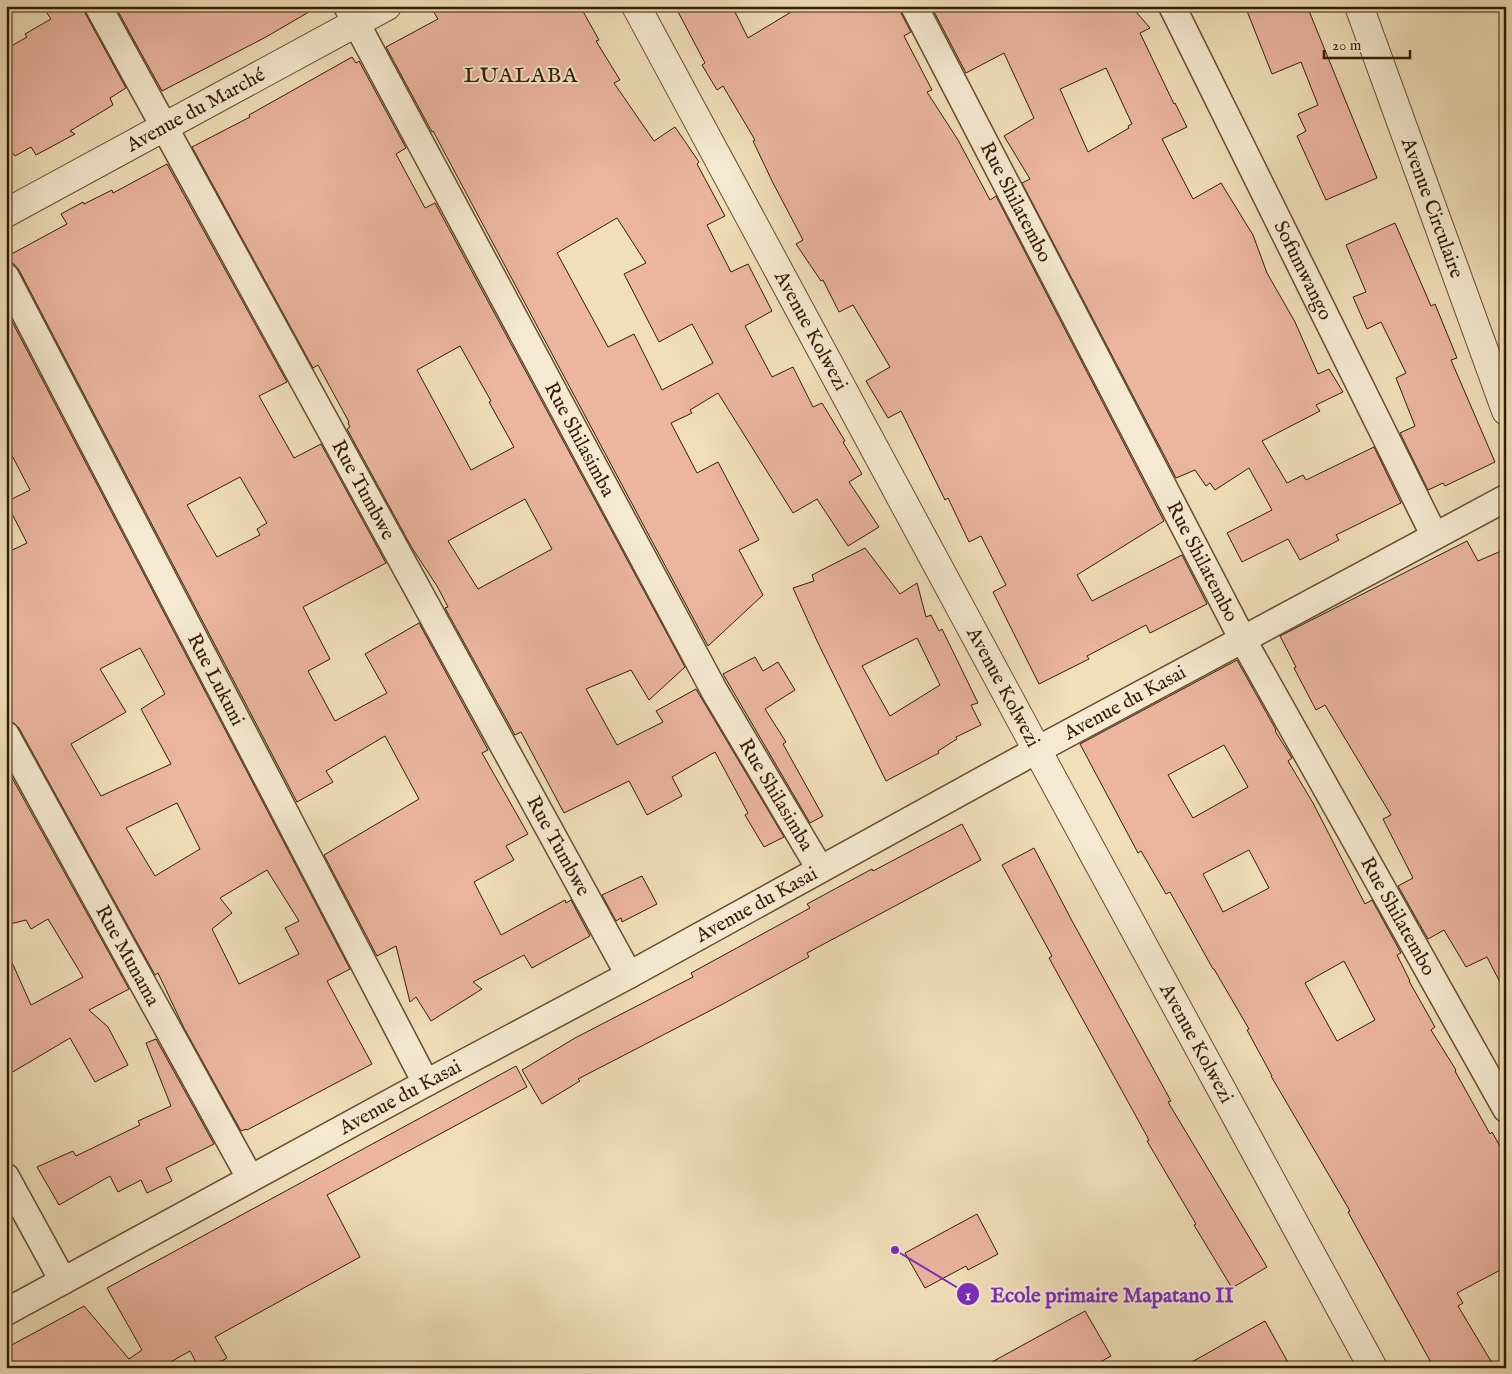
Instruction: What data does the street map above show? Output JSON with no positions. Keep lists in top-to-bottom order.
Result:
{
  "streets": {
    "street": [
      "Avenue du Marché",
      "Rue Shilatembo",
      "Avenue Circulaire",
      "Sofumwango",
      "Avenue Kolwezi",
      "Rue Shilasimba",
      "Rue Tumbwe",
      "Rue Lukuni",
      "Avenue du Kasai",
      "Rue Munama"
    ]
  },
  "crossings": [
    ["Avenue du Marché", "Rue Shilasimba"],
    ["Avenue du Marché", "Rue Tumbwe"],
    ["Rue Shilatembo", "Avenue du Kasai"],
    ["Sofumwango", "Avenue du Kasai"],
    ["Avenue Kolwezi", "Avenue du Kasai"],
    ["Rue Shilasimba", "Avenue du Kasai"],
    ["Rue Tumbwe", "Avenue du Kasai"],
    ["Rue Lukuni", "Avenue du Kasai"],
    ["Avenue du Kasai", "Rue Munama"]
  ],
  "districts": ["LUALABA"],
  "places": ["Ecole primaire Mapatano II"],
  "scale_bar": "20 m"
}
